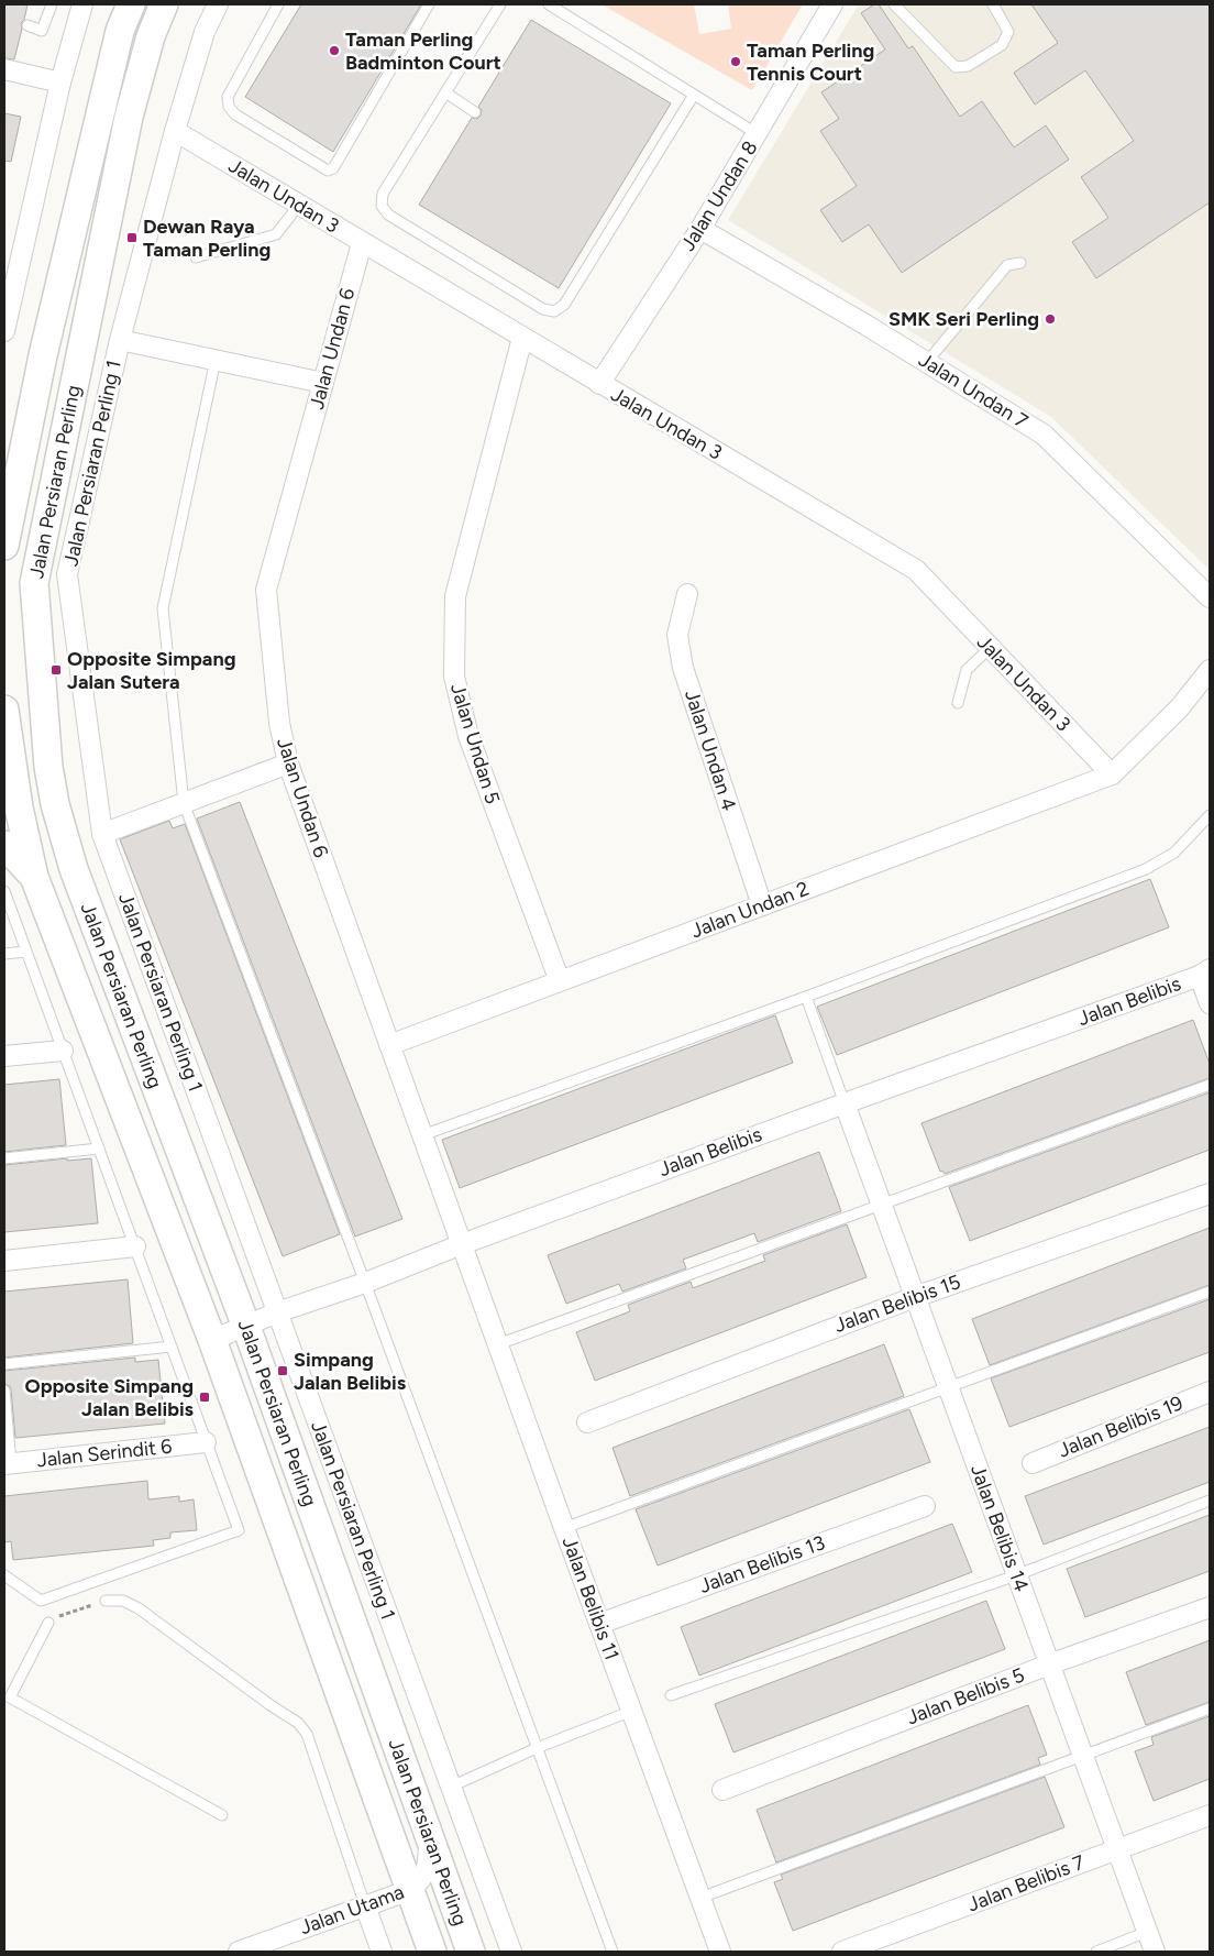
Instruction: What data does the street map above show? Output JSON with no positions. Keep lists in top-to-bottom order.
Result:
{
  "streets": {
    "main road": ["Jalan Persiaran Perling"],
    "street": [
      "Jalan Undan 3",
      "Jalan Undan 8",
      "Jalan Undan 6",
      "Jalan Undan 7",
      "Jalan Persiaran Perling 1",
      "Jalan Undan 5",
      "Jalan Undan 4",
      "Jalan Undan 2",
      "Jalan Belibis",
      "Jalan Belibis 15",
      "Jalan Belibis 19",
      "Jalan Serindit 6",
      "Jalan Belibis 14",
      "Jalan Belibis 13",
      "Jalan Belibis 11",
      "Jalan Belibis 5",
      "Jalan Belibis 7",
      "Jalan Utama"
    ]
  },
  "crossings": [
    ["Jalan Undan 3", "Jalan Undan 8"],
    ["Jalan Undan 3", "Jalan Undan 6"],
    ["Jalan Undan 3", "Jalan Persiaran Perling 1"],
    ["Jalan Undan 3", "Jalan Undan 5"],
    ["Jalan Undan 3", "Jalan Undan 2"],
    ["Jalan Undan 8", "Jalan Undan 7"],
    ["Jalan Undan 6", "Jalan Undan 2"],
    ["Jalan Undan 6", "Jalan Belibis"],
    ["Jalan Undan 6", "Jalan Belibis 11"],
    ["Jalan Persiaran Perling 1", "Jalan Belibis"],
    ["Jalan Persiaran Perling", "Jalan Belibis"],
    ["Jalan Persiaran Perling", "Jalan Utama"],
    ["Jalan Undan 5", "Jalan Undan 2"],
    ["Jalan Undan 4", "Jalan Undan 2"],
    ["Jalan Belibis", "Jalan Belibis 14"],
    ["Jalan Belibis", "Jalan Belibis 11"],
    ["Jalan Belibis 15", "Jalan Belibis 14"],
    ["Jalan Belibis 14", "Jalan Belibis 5"],
    ["Jalan Belibis 14", "Jalan Belibis 7"],
    ["Jalan Belibis 13", "Jalan Belibis 11"]
  ],
  "places": {
    "other": ["Taman Perling Badminton Court", "Taman Perling Tennis Court", "SMK Seri Perling"],
    "transit": [
      "Dewan Raya Taman Perling",
      "Opposite Simpang Jalan Sutera",
      "Simpang Jalan Belibis",
      "Opposite Simpang Jalan Belibis"
    ]
  }
}
